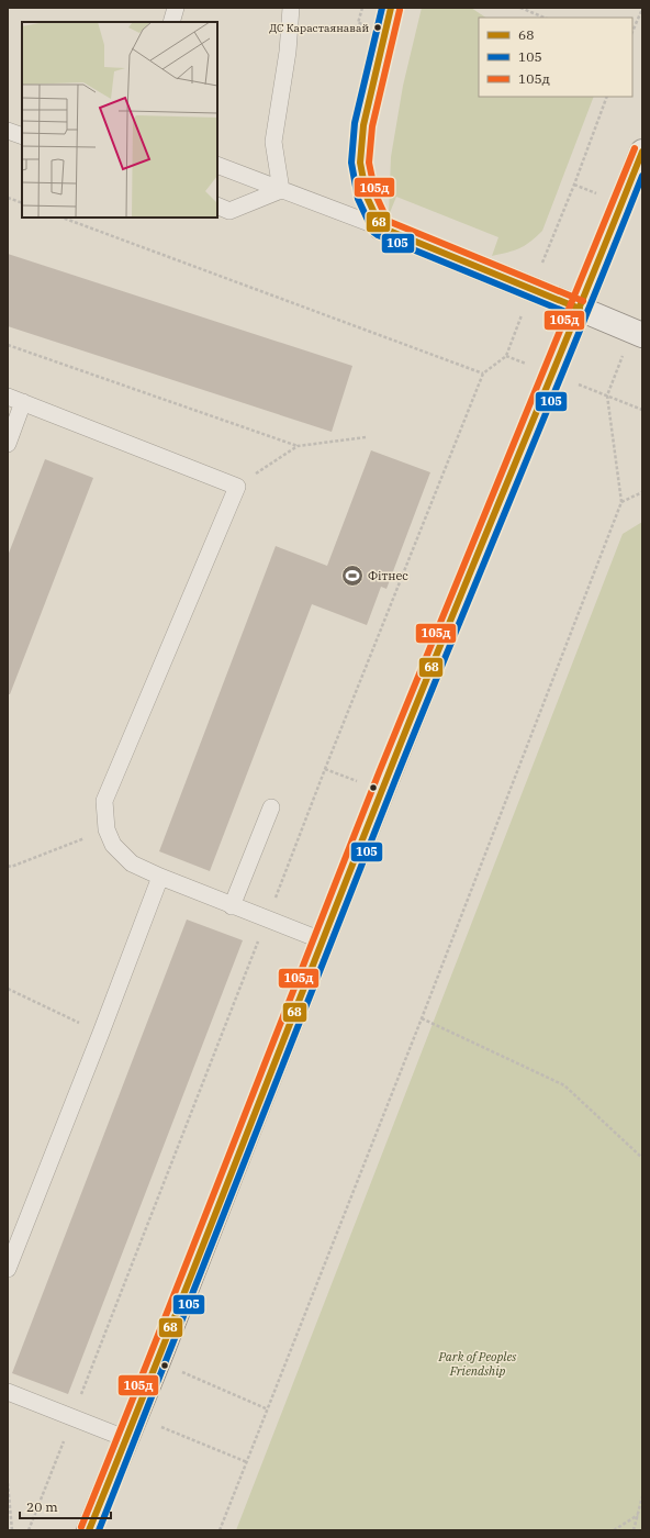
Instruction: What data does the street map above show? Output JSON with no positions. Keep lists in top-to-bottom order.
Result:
{
  "parks": ["Park of Peoples Friendship"],
  "places": {
    "other": ["ДС Карастаянавай"],
    "sports": ["Фітнес"]
  },
  "lines": ["transit line 68", "transit line 105", "transit line 105д"],
  "legend": ["68", "105", "105д"],
  "scale_bar": "20 m"
}
